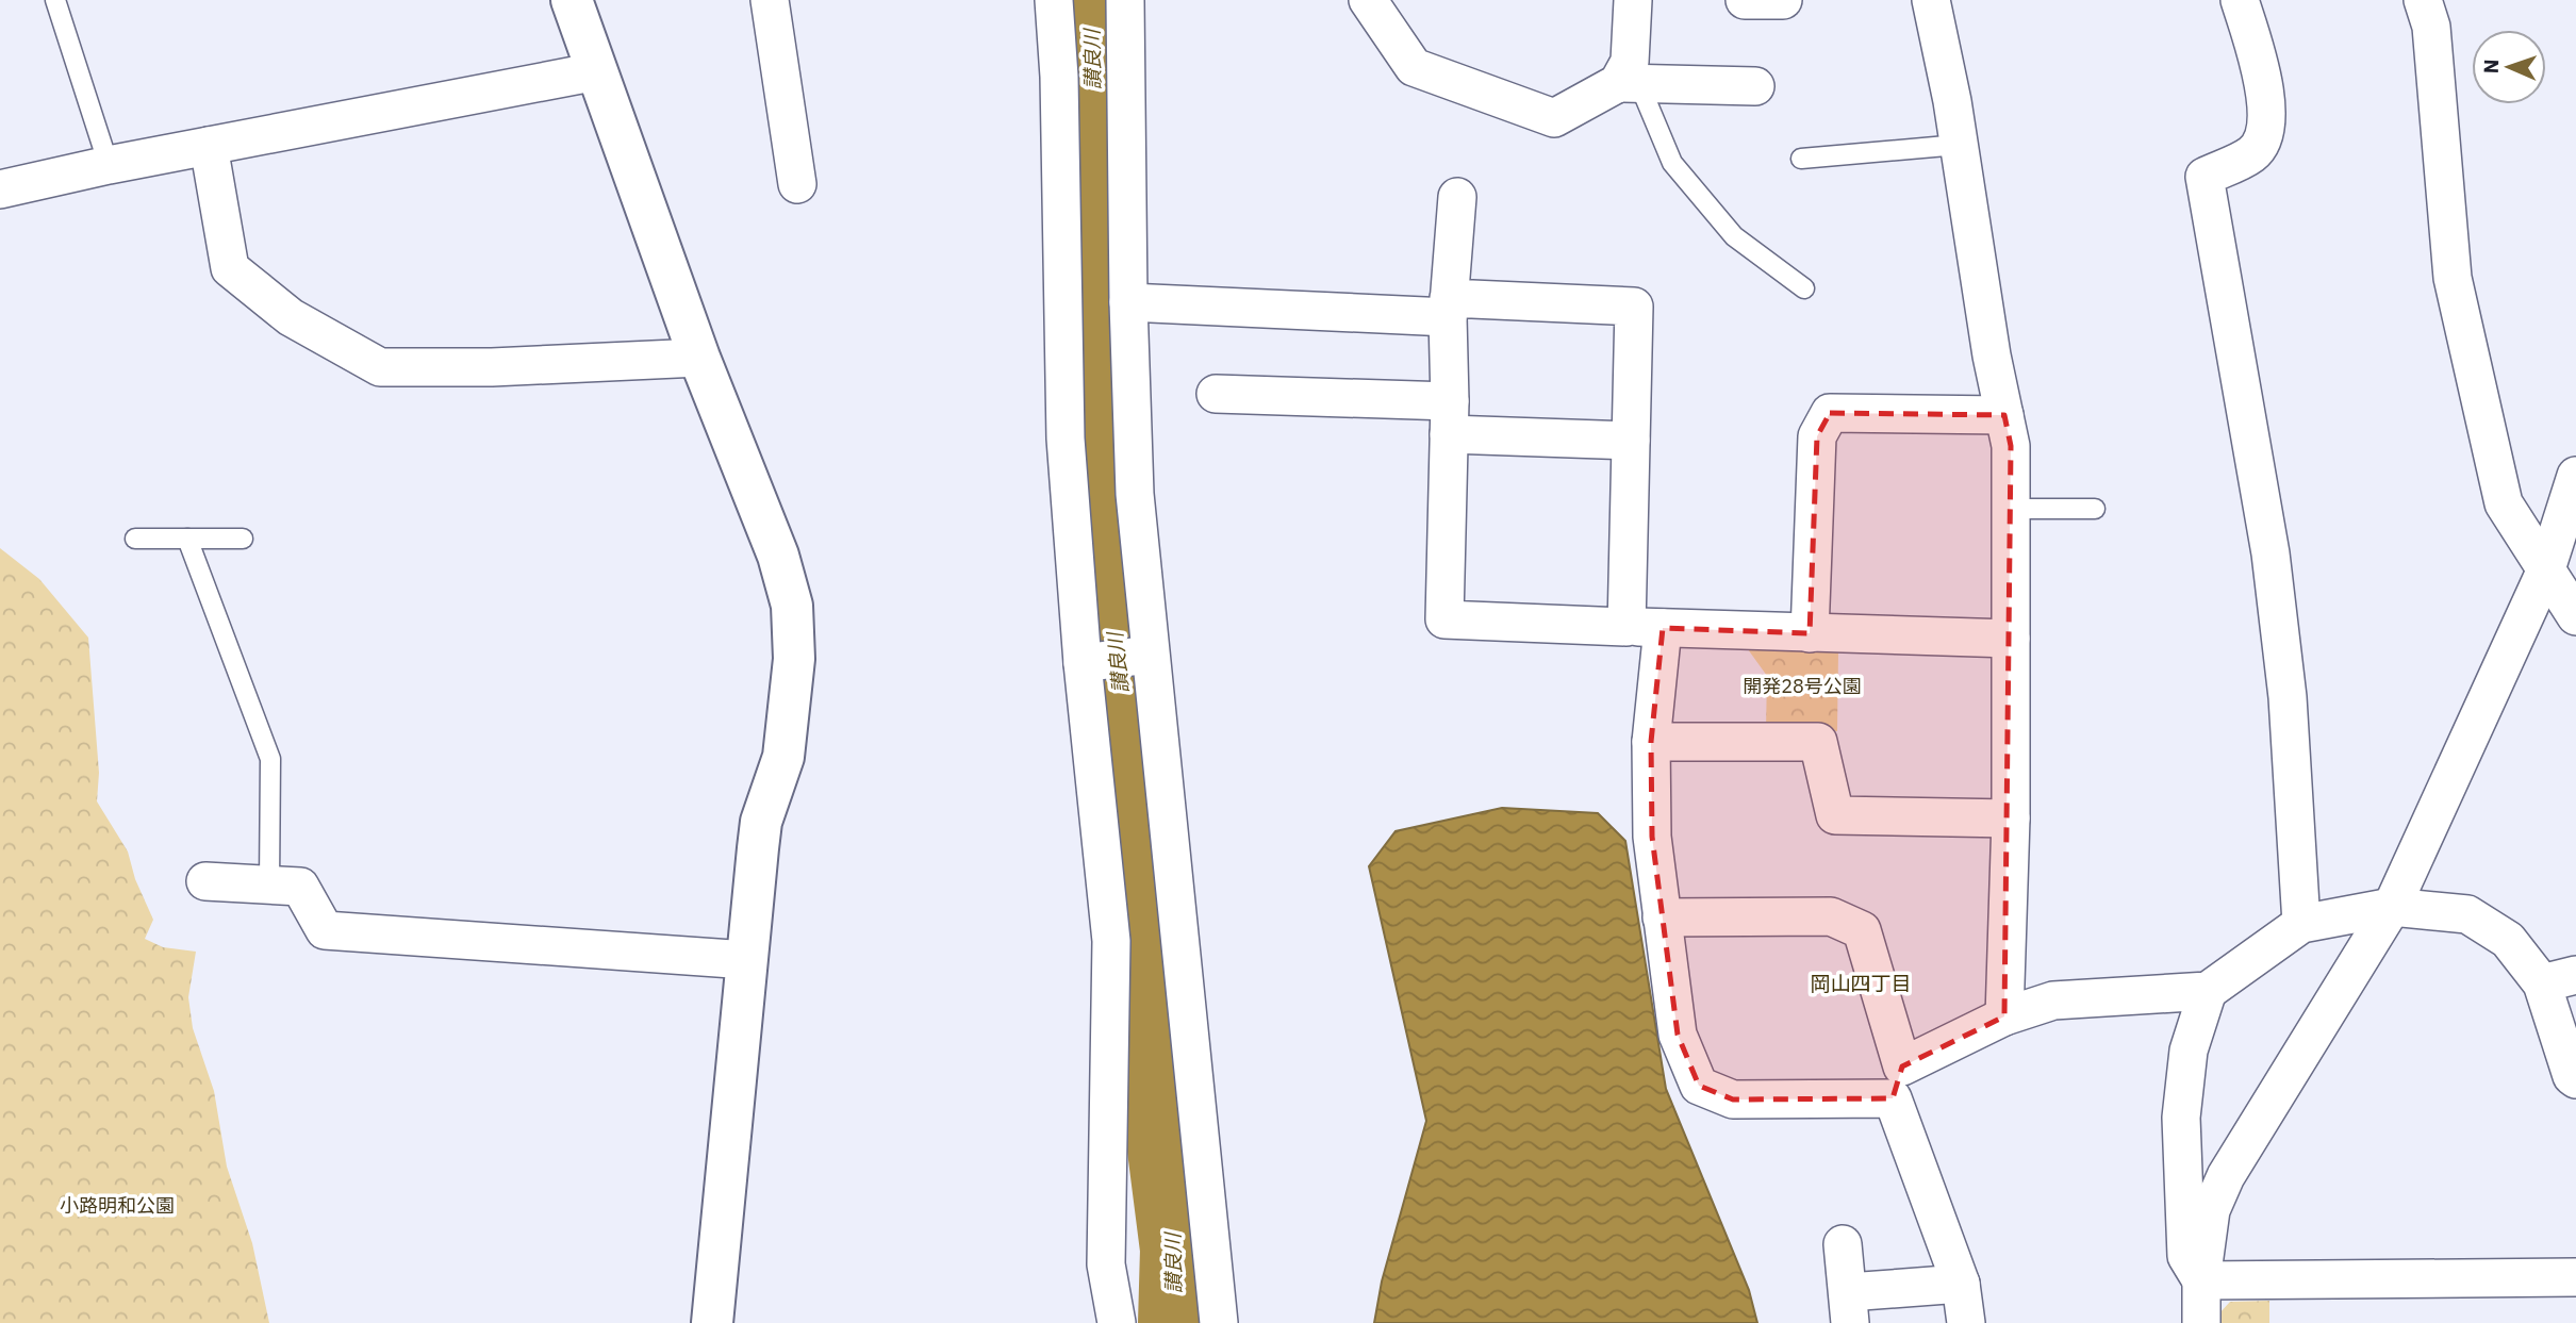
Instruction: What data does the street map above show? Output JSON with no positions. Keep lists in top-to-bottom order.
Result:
{
  "districts": ["岡山四丁目"],
  "water": ["讃良川"],
  "parks": ["開発28号公園", "小路明和公園"],
  "north": "left"
}
